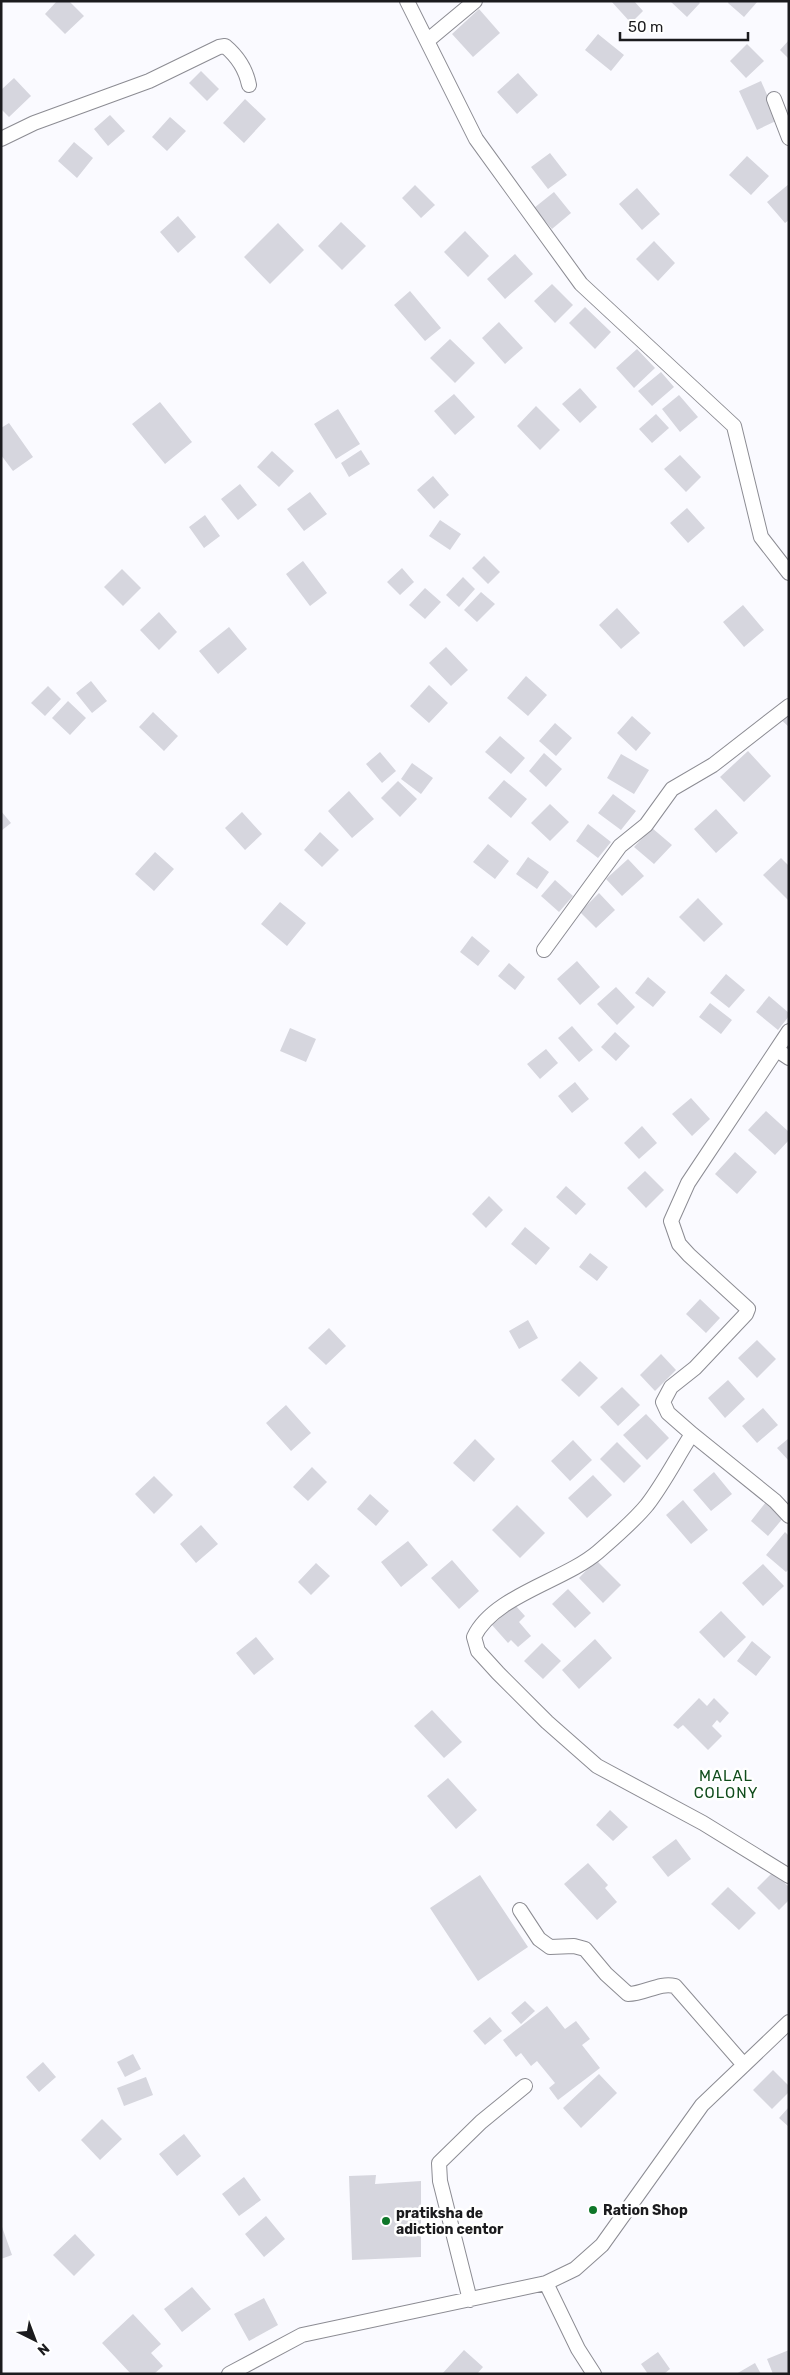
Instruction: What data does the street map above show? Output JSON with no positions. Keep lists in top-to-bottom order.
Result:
{
  "districts": ["MALAL COLONY"],
  "places": ["Ration Shop", "pratiksha de adiction centor"],
  "scale_bar": "50 m",
  "north": "bottom right"
}
